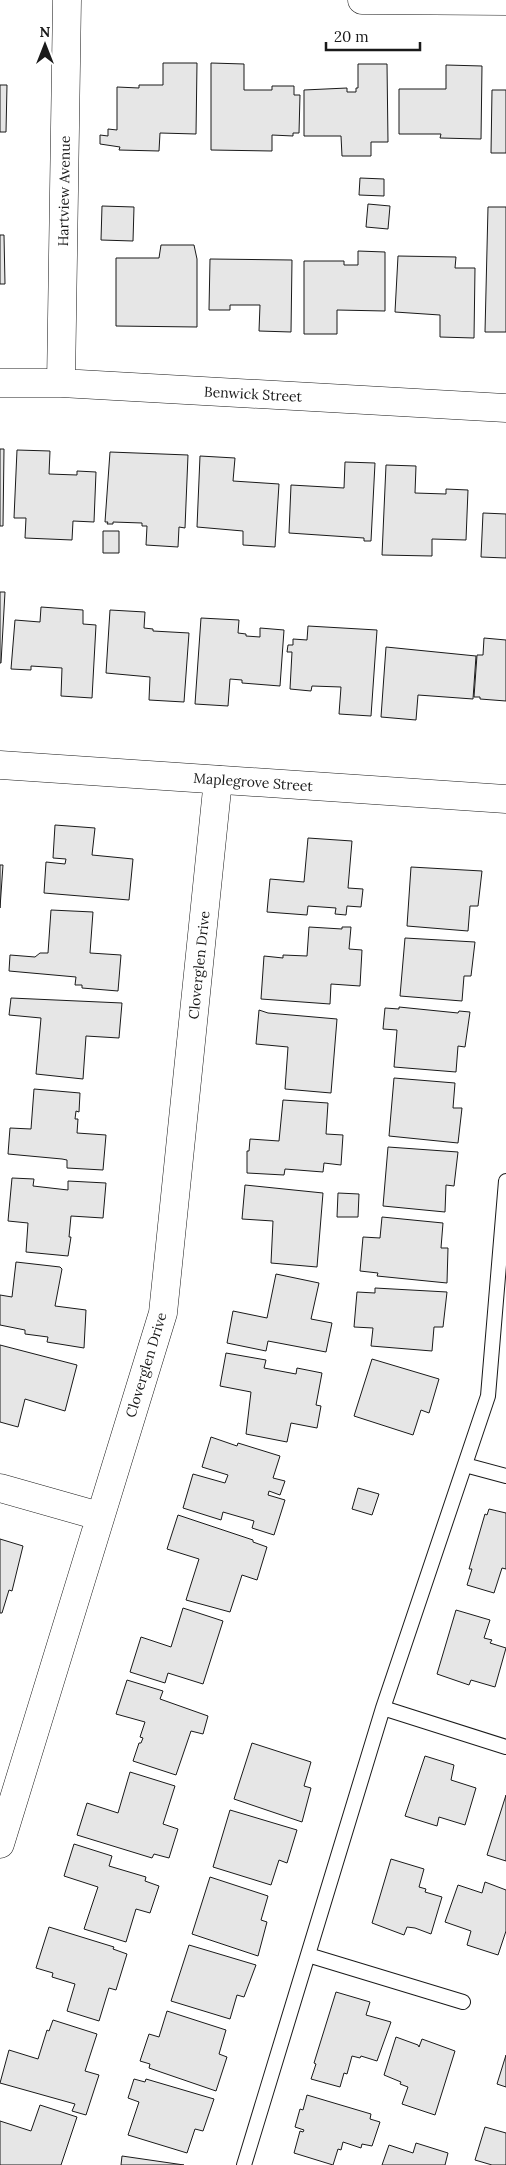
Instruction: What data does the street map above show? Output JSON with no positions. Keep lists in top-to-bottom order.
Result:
{
  "streets": {
    "street": [
      "Hartview Avenue",
      "Benwick Street",
      "Maplegrove Street",
      "Cloverglen Drive"
    ]
  },
  "crossings": [
    ["Hartview Avenue", "Benwick Street"],
    ["Maplegrove Street", "Cloverglen Drive"]
  ],
  "scale_bar": "20 m",
  "north": "top"
}
